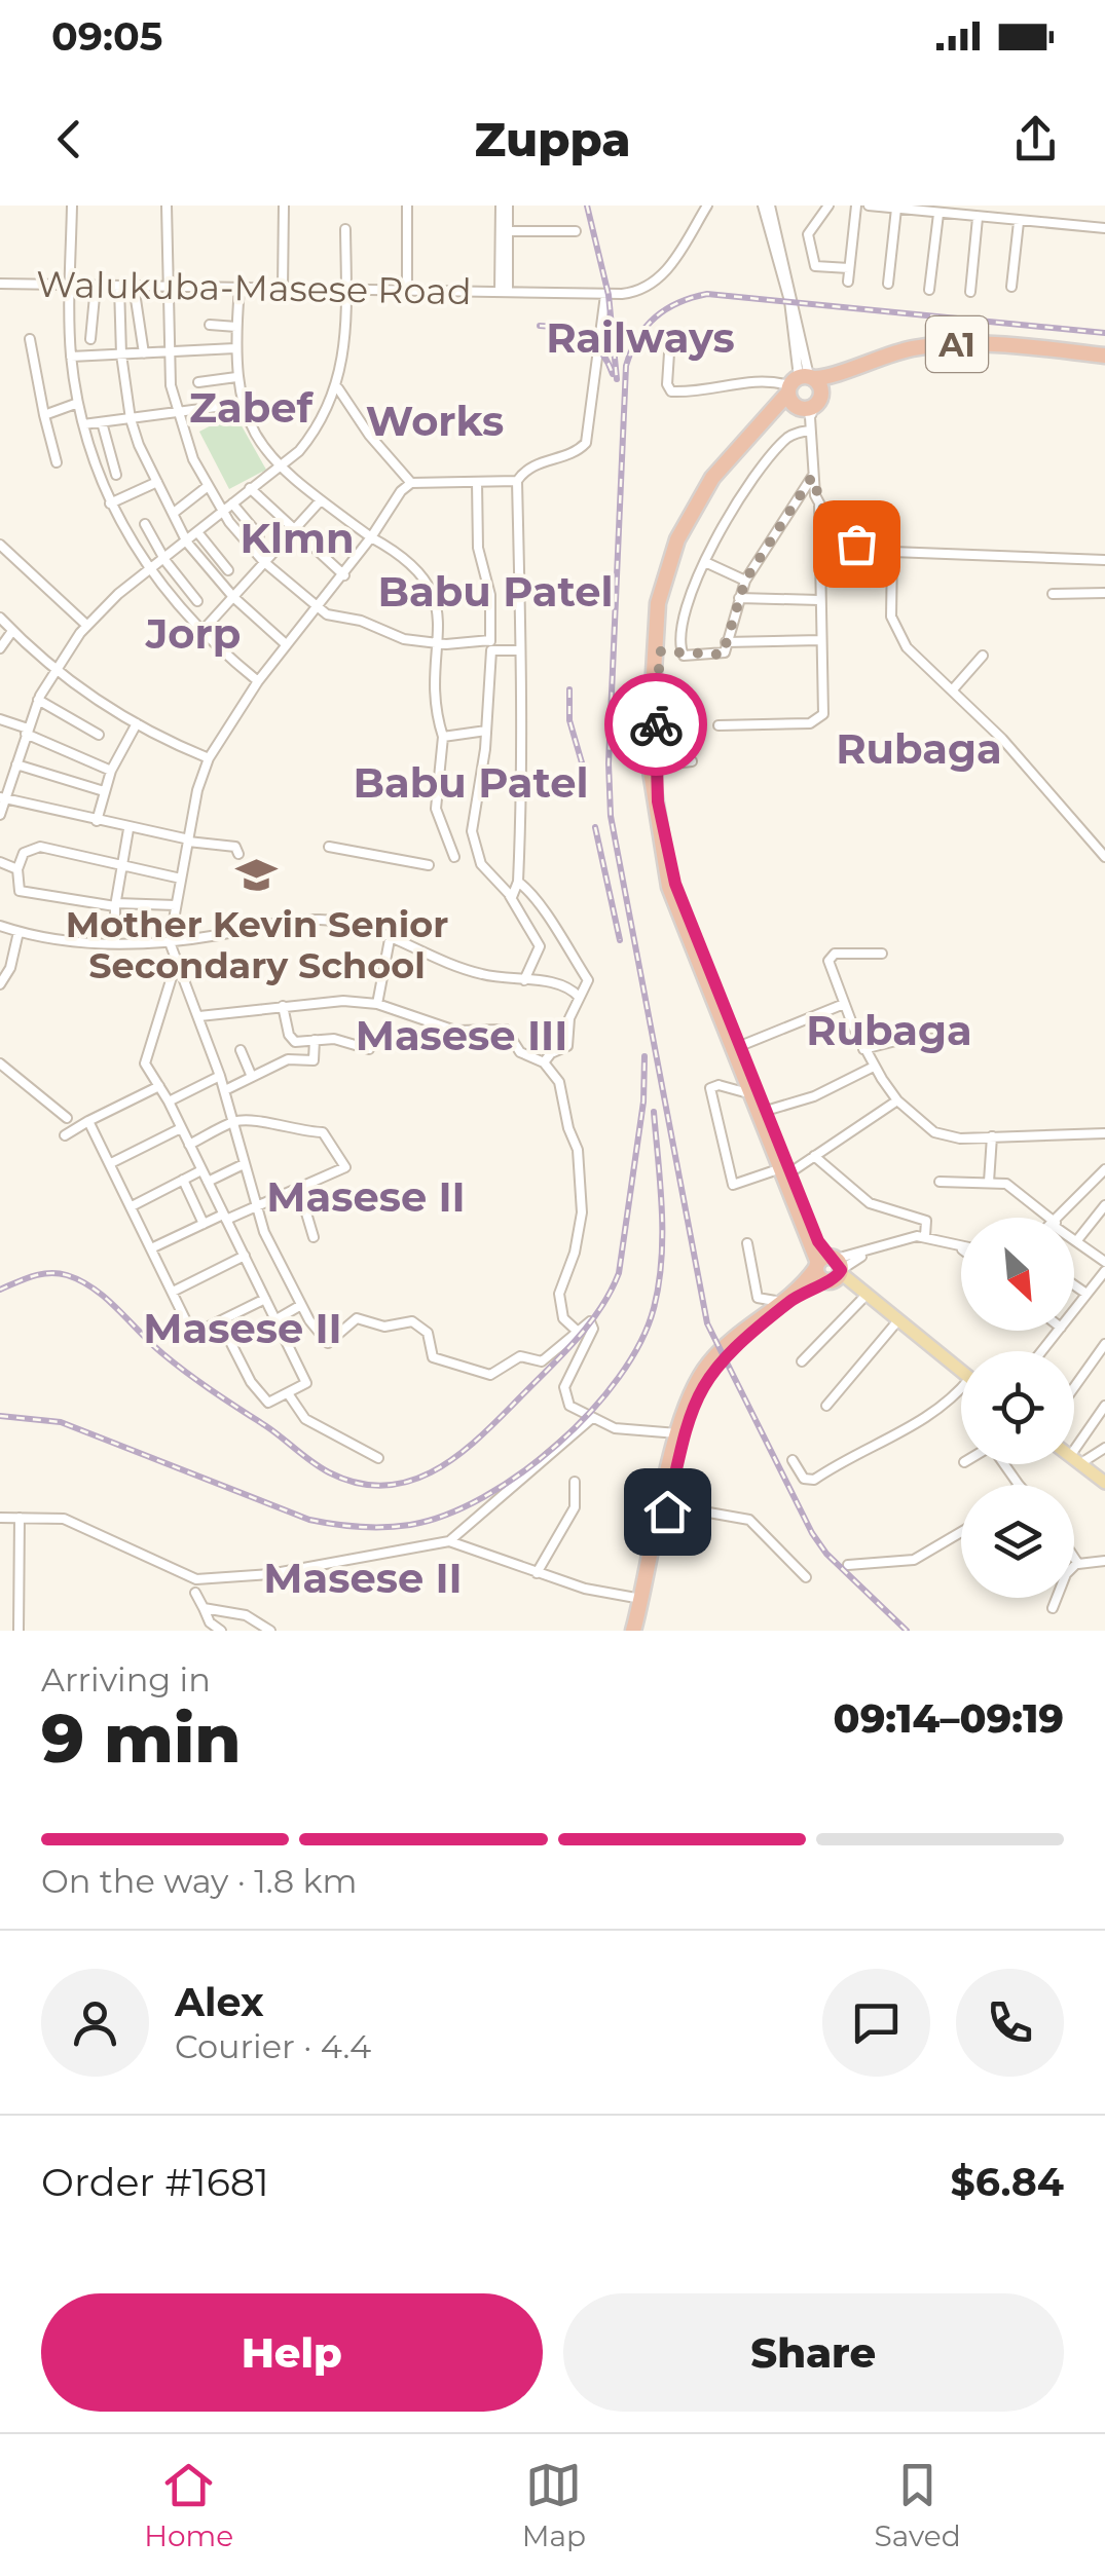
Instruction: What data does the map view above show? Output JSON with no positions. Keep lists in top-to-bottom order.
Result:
{
  "streets": {
    "highway": ["A1"],
    "street": ["Walukuba-Masese Road"]
  },
  "districts": [
    "Railways",
    "Zabef",
    "Works",
    "Klmn",
    "Babu Patel",
    "Jorp",
    "Rubaga",
    "Babu Patel",
    "Rubaga",
    "Masese III",
    "Masese II",
    "Masese II",
    "Masese II"
  ],
  "places": {
    "school or university": ["Mother Kevin Senior Secondary School"]
  },
  "north": "bottom right",
  "page": {
    "status": "09:05",
    "header": "Zuppa",
    "heading": ["9 min", "Arriving in", "09:14–09:19"],
    "panel": [
      "Alex",
      "Courier · 4.4",
      "Order #1681",
      "$6.84"
    ],
    "bar": "On the way · 1.8 km",
    "buttons": ["Help", "Share"],
    "tabs": ["Home", "Map", "Saved"]
  }
}
